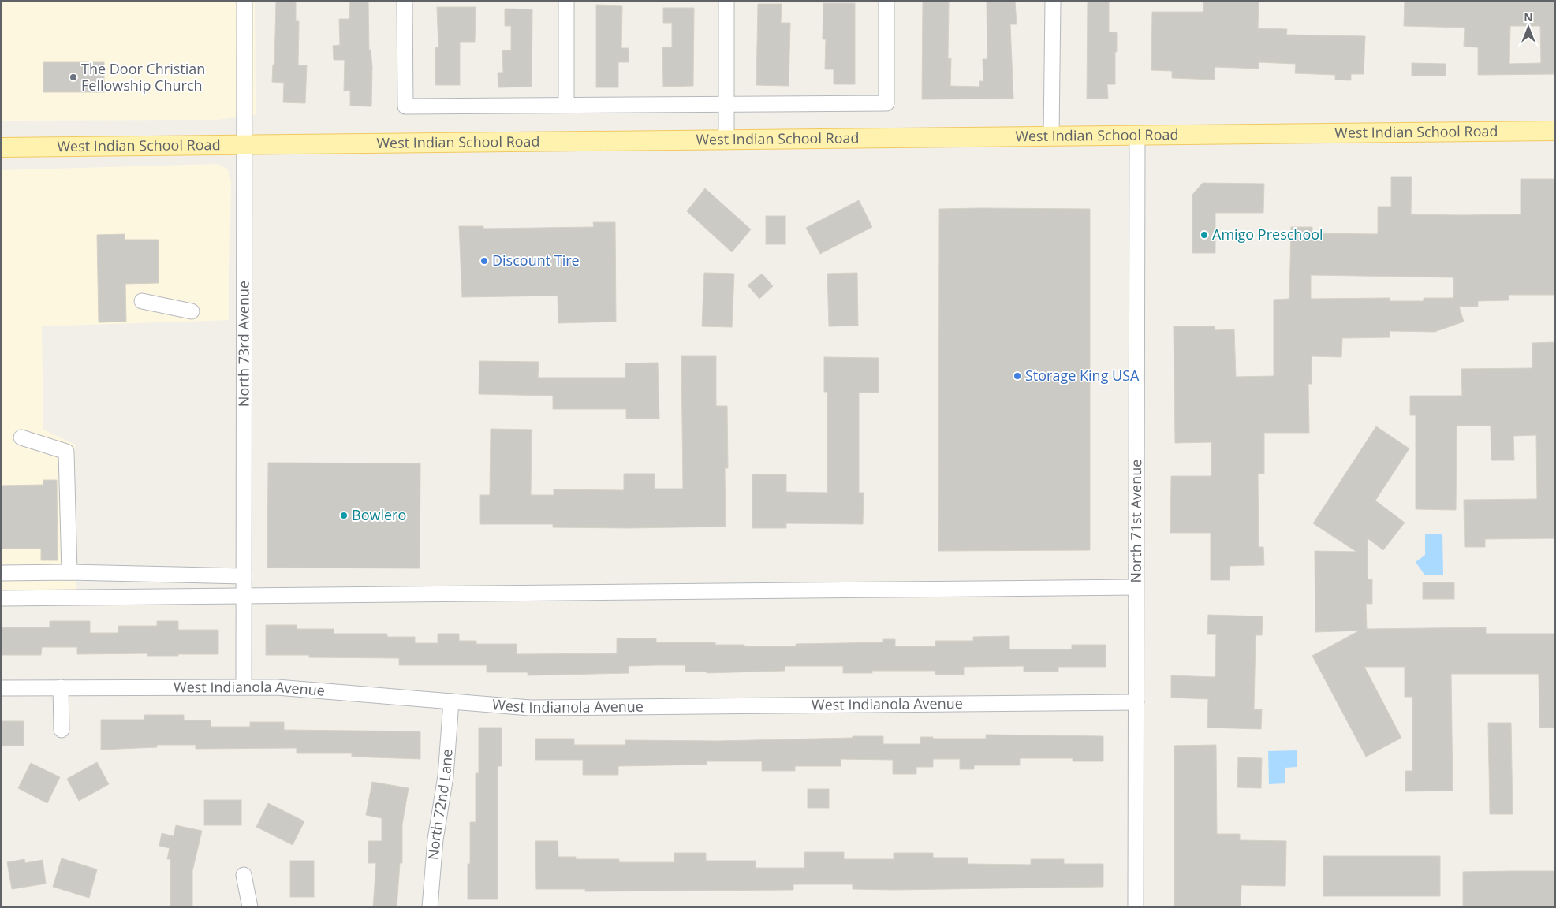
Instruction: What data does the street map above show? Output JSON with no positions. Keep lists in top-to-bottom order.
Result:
{
  "streets": {
    "main road": ["West Indian School Road"],
    "street": [
      "North 73rd Avenue",
      "North 71st Avenue",
      "West Indianola Avenue",
      "North 72nd Lane"
    ]
  },
  "crossings": [
    ["West Indian School Road", "North 73rd Avenue"],
    ["West Indian School Road", "North 71st Avenue"],
    ["North 73rd Avenue", "West Indianola Avenue"],
    ["North 71st Avenue", "West Indianola Avenue"],
    ["West Indianola Avenue", "North 72nd Lane"]
  ],
  "places": [
    "The Door Christian Fellowship Church",
    "Amigo Preschool",
    "Discount Tire",
    "Storage King USA",
    "Bowlero"
  ],
  "north": "top"
}
